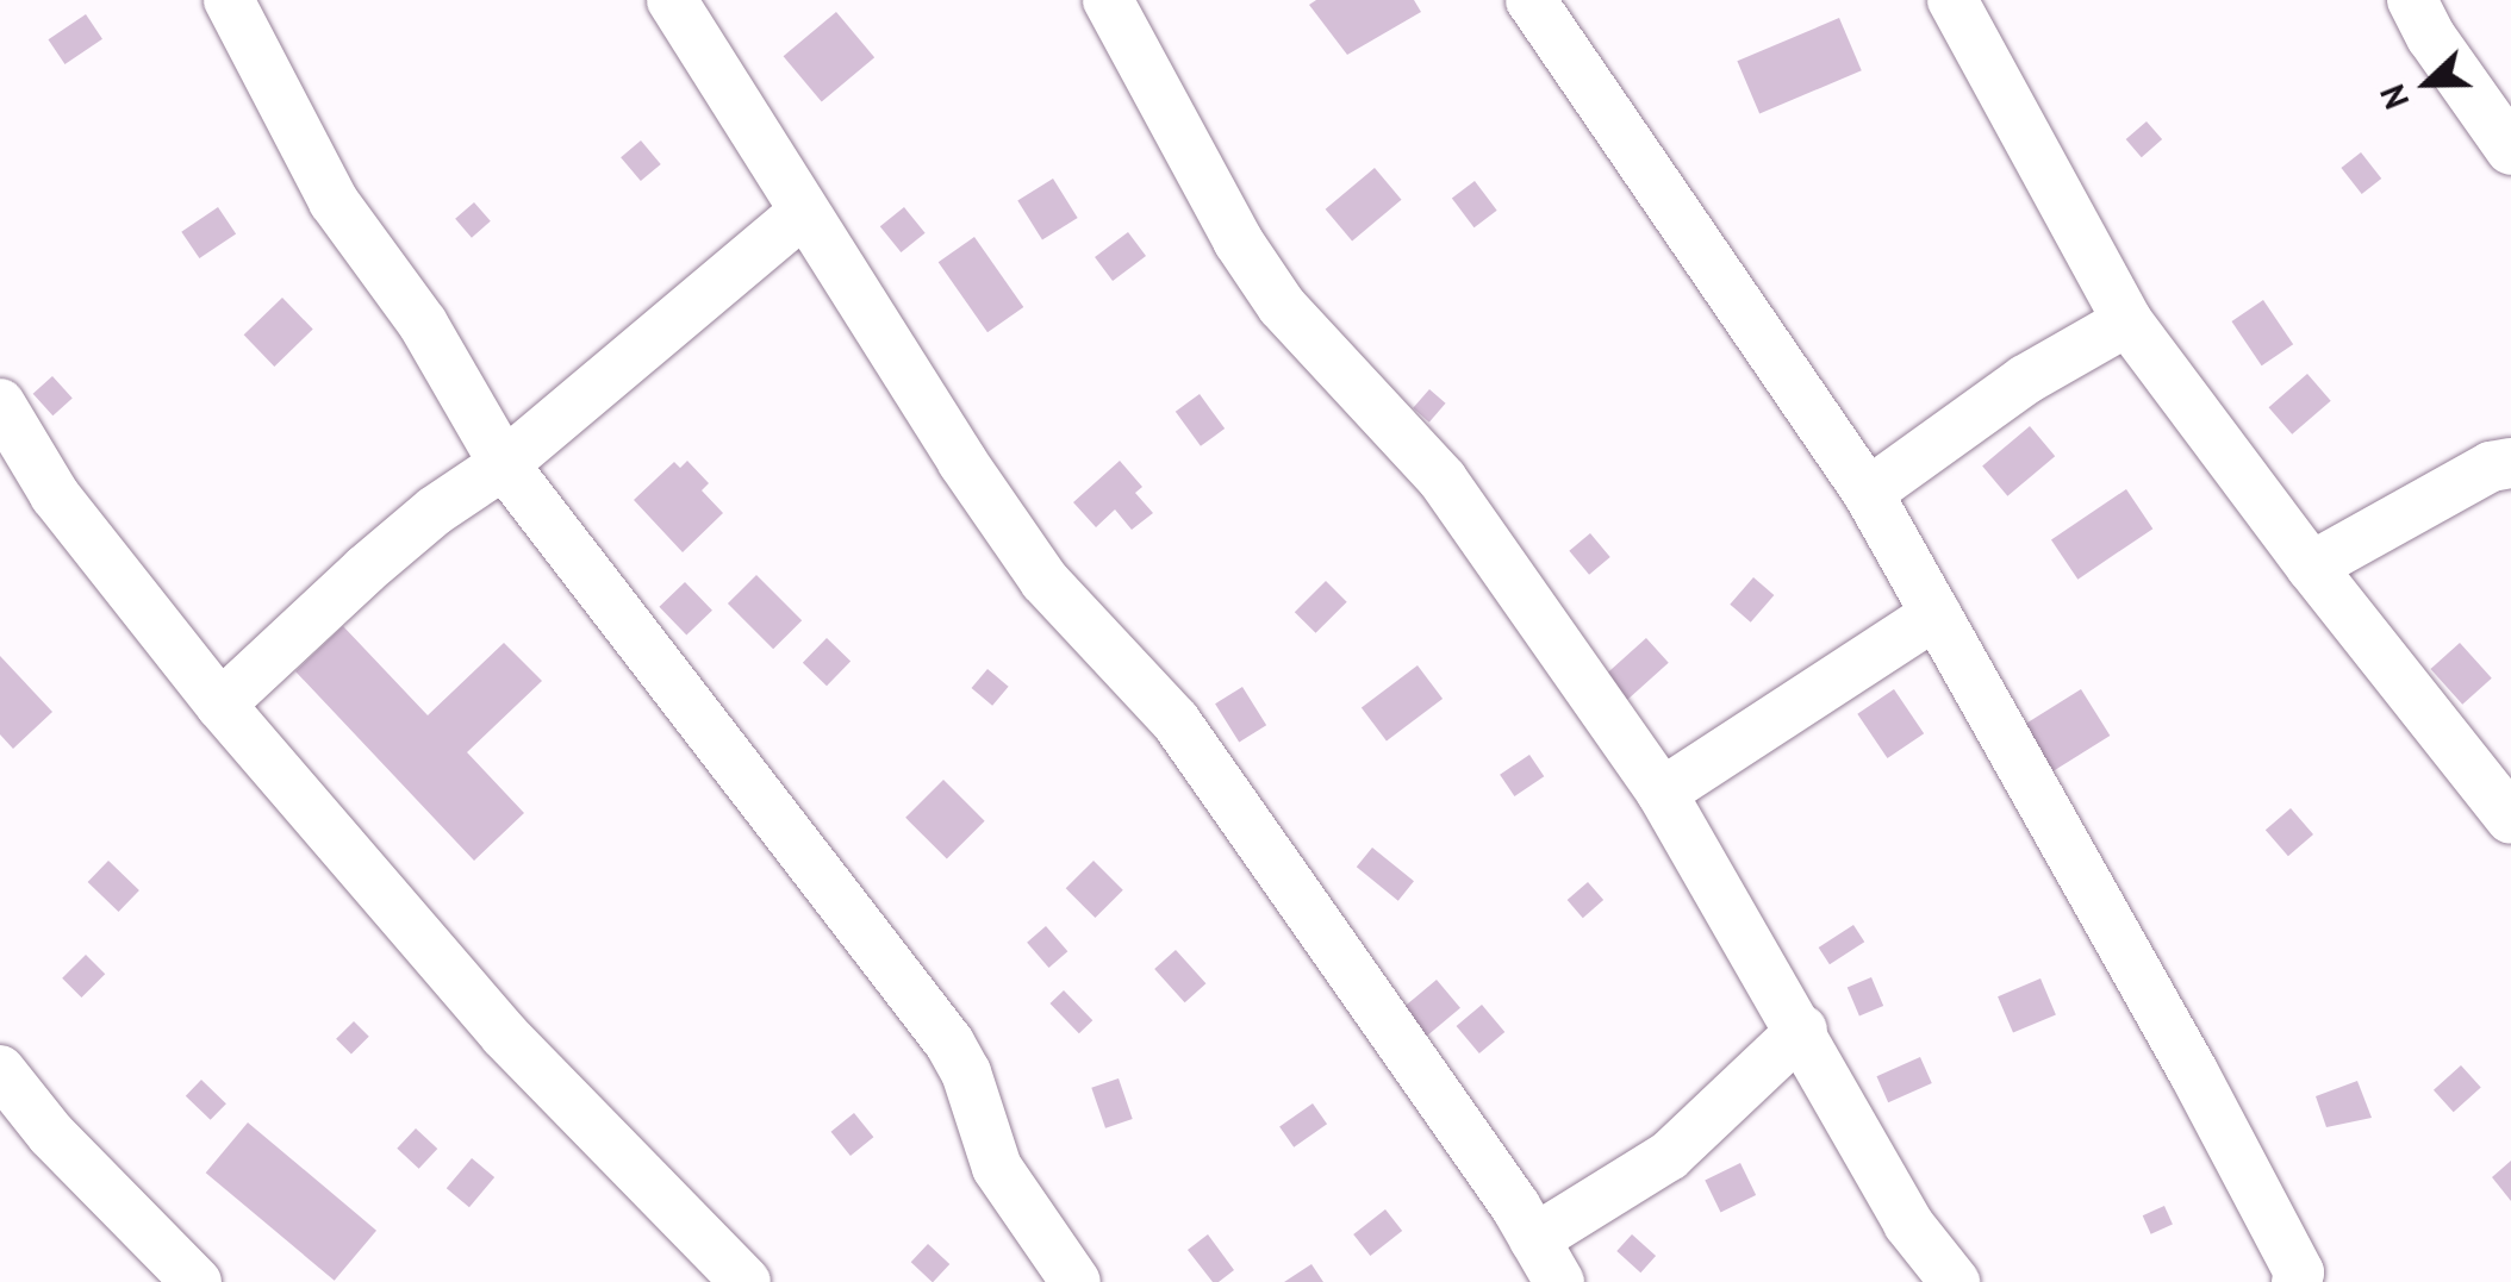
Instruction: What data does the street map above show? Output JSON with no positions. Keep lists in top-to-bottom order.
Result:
{
  "north": "left"
}
